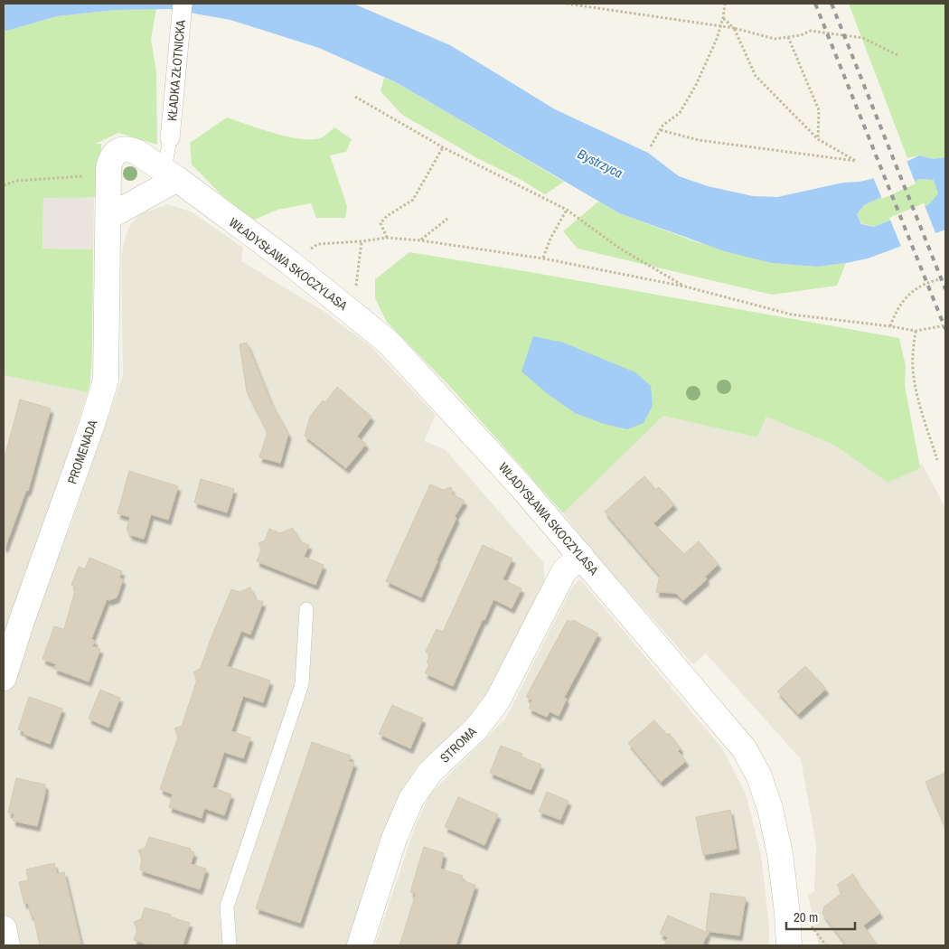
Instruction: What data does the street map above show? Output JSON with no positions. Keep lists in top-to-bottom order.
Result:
{
  "streets": {
    "street": [
      "KŁADKA ZŁOTNICKA",
      "WŁADYSŁAWA SKOCZYLASA",
      "PROMENADA",
      "STROMA"
    ]
  },
  "crossings": [
    ["WŁADYSŁAWA SKOCZYLASA", "PROMENADA"],
    ["WŁADYSŁAWA SKOCZYLASA", "STROMA"]
  ],
  "water": ["Bystrzyca"],
  "scale_bar": "20 m"
}
